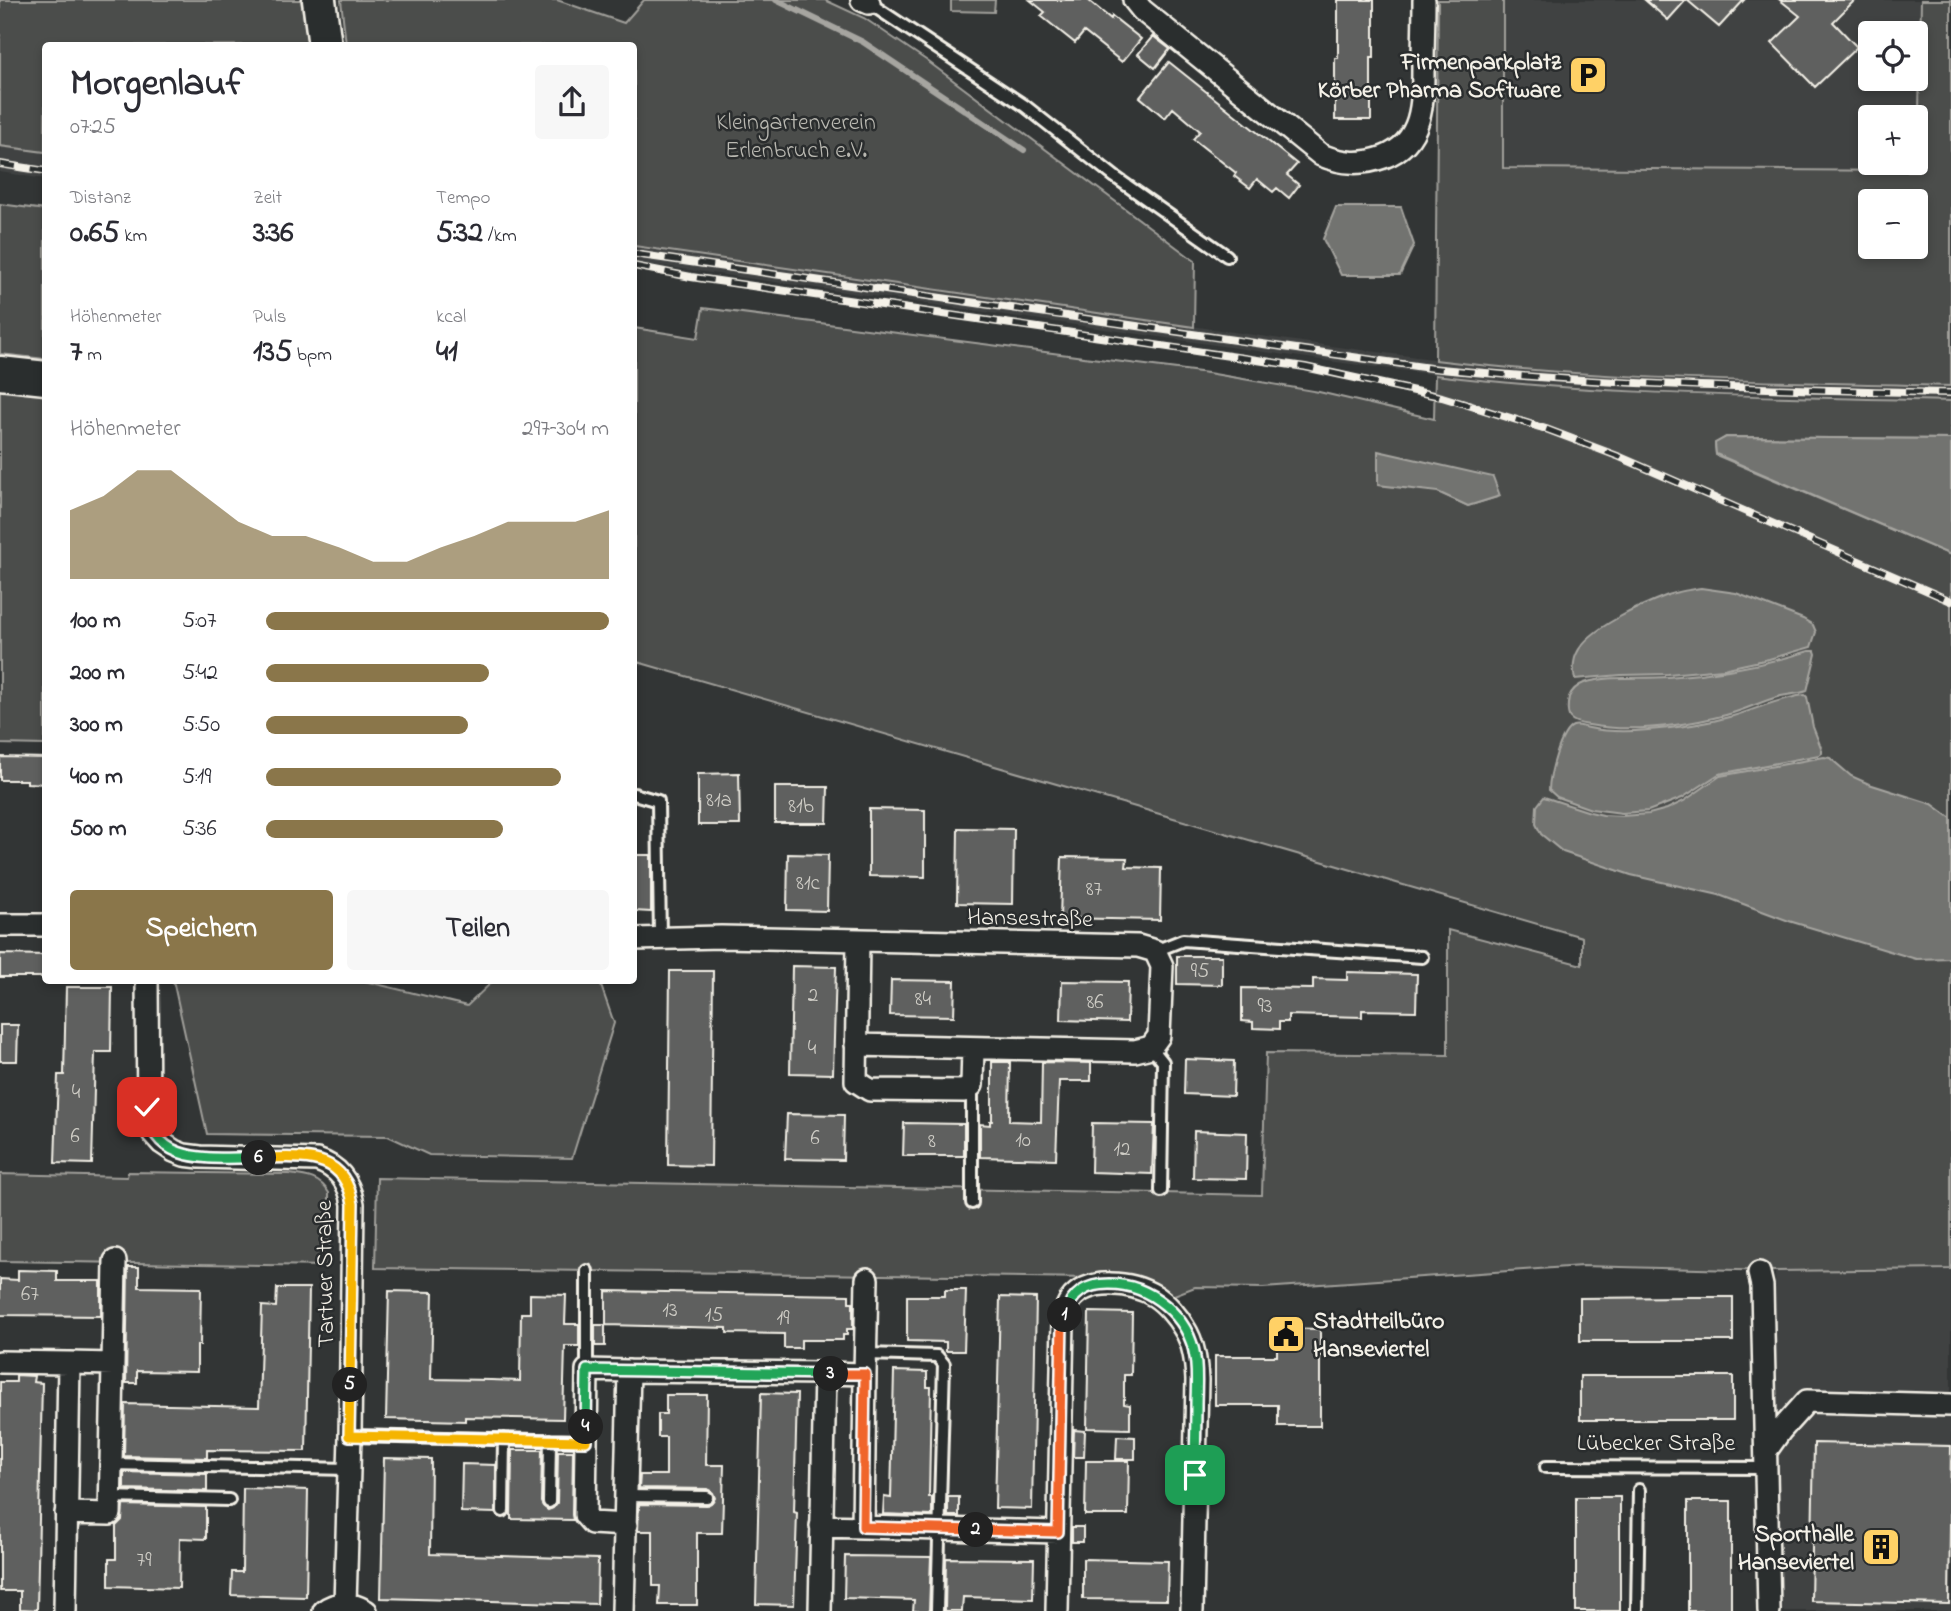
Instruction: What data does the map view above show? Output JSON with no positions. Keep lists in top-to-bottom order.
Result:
{
  "streets": {
    "street": ["Hansestraße", "Tartuer Straße", "Lübecker Straße"]
  },
  "parks": ["Kleingartenverein Erlenbruch e.V."],
  "places": {
    "parking": ["Firmenparkplatz Körber Pharma Software"],
    "public building": ["Stadtteilbüro Hanseviertel"],
    "building": ["Sporthalle Hanseviertel"]
  },
  "house_numbers": [
    "81a",
    "81b",
    "81c",
    "87",
    "95",
    "2",
    "84",
    "86",
    "93",
    "4",
    "4",
    "6",
    "6",
    "10",
    "8",
    "12",
    "67",
    "13",
    "15",
    "19",
    "79"
  ],
  "page": {
    "map_buttons": ["+", "−"],
    "heading": ["Morgenlauf", "07:25"],
    "stats": [
      ["Distanz", "0.65 km"],
      ["Zeit", "3:36"],
      ["Tempo", "5:32 /km"],
      ["Höhenmeter", "7 m"],
      ["Puls", "135 bpm"],
      ["kcal", "41"]
    ],
    "chart": ["Höhenmeter", "297–304 m"],
    "list": [
      {
        "name": "100 m",
        "note": "5:07"
      },
      {
        "name": "200 m",
        "note": "5:42"
      },
      {
        "name": "300 m",
        "note": "5:50"
      },
      {
        "name": "400 m",
        "note": "5:19"
      },
      {
        "name": "500 m",
        "note": "5:36"
      }
    ],
    "buttons": ["Speichern", "Teilen"],
    "pins": [
      "6",
      "1",
      "3",
      "5",
      "4",
      "2"
    ]
  }
}
